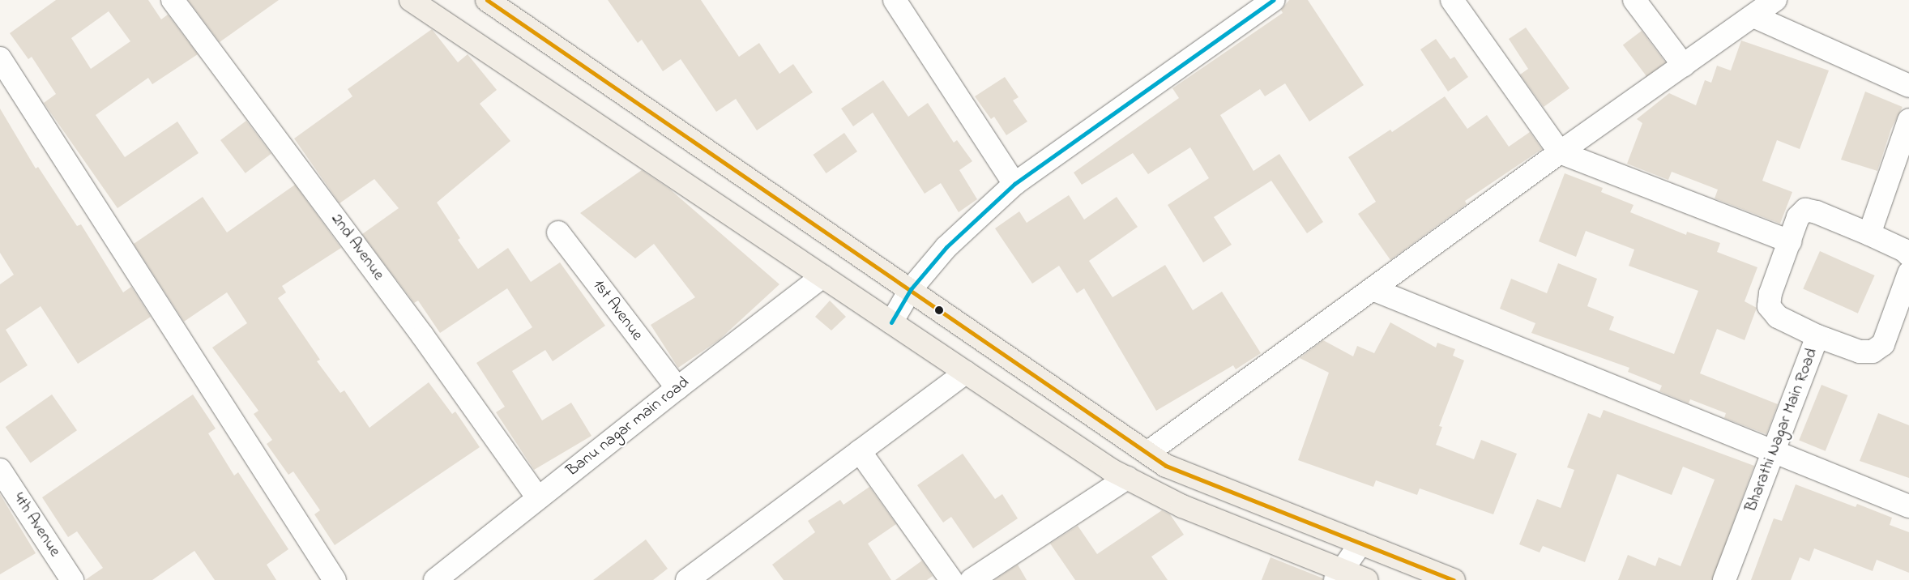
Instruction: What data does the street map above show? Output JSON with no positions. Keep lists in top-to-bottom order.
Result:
{
  "streets": {
    "street": [
      "2nd Avenue",
      "1st Avenue",
      "Banu nagar main road",
      "Bharathi Nagar Main Road",
      "4th Avenue"
    ]
  },
  "crossings": [
    ["2nd Avenue", "Banu nagar main road"],
    ["1st Avenue", "Banu nagar main road"]
  ]
}
